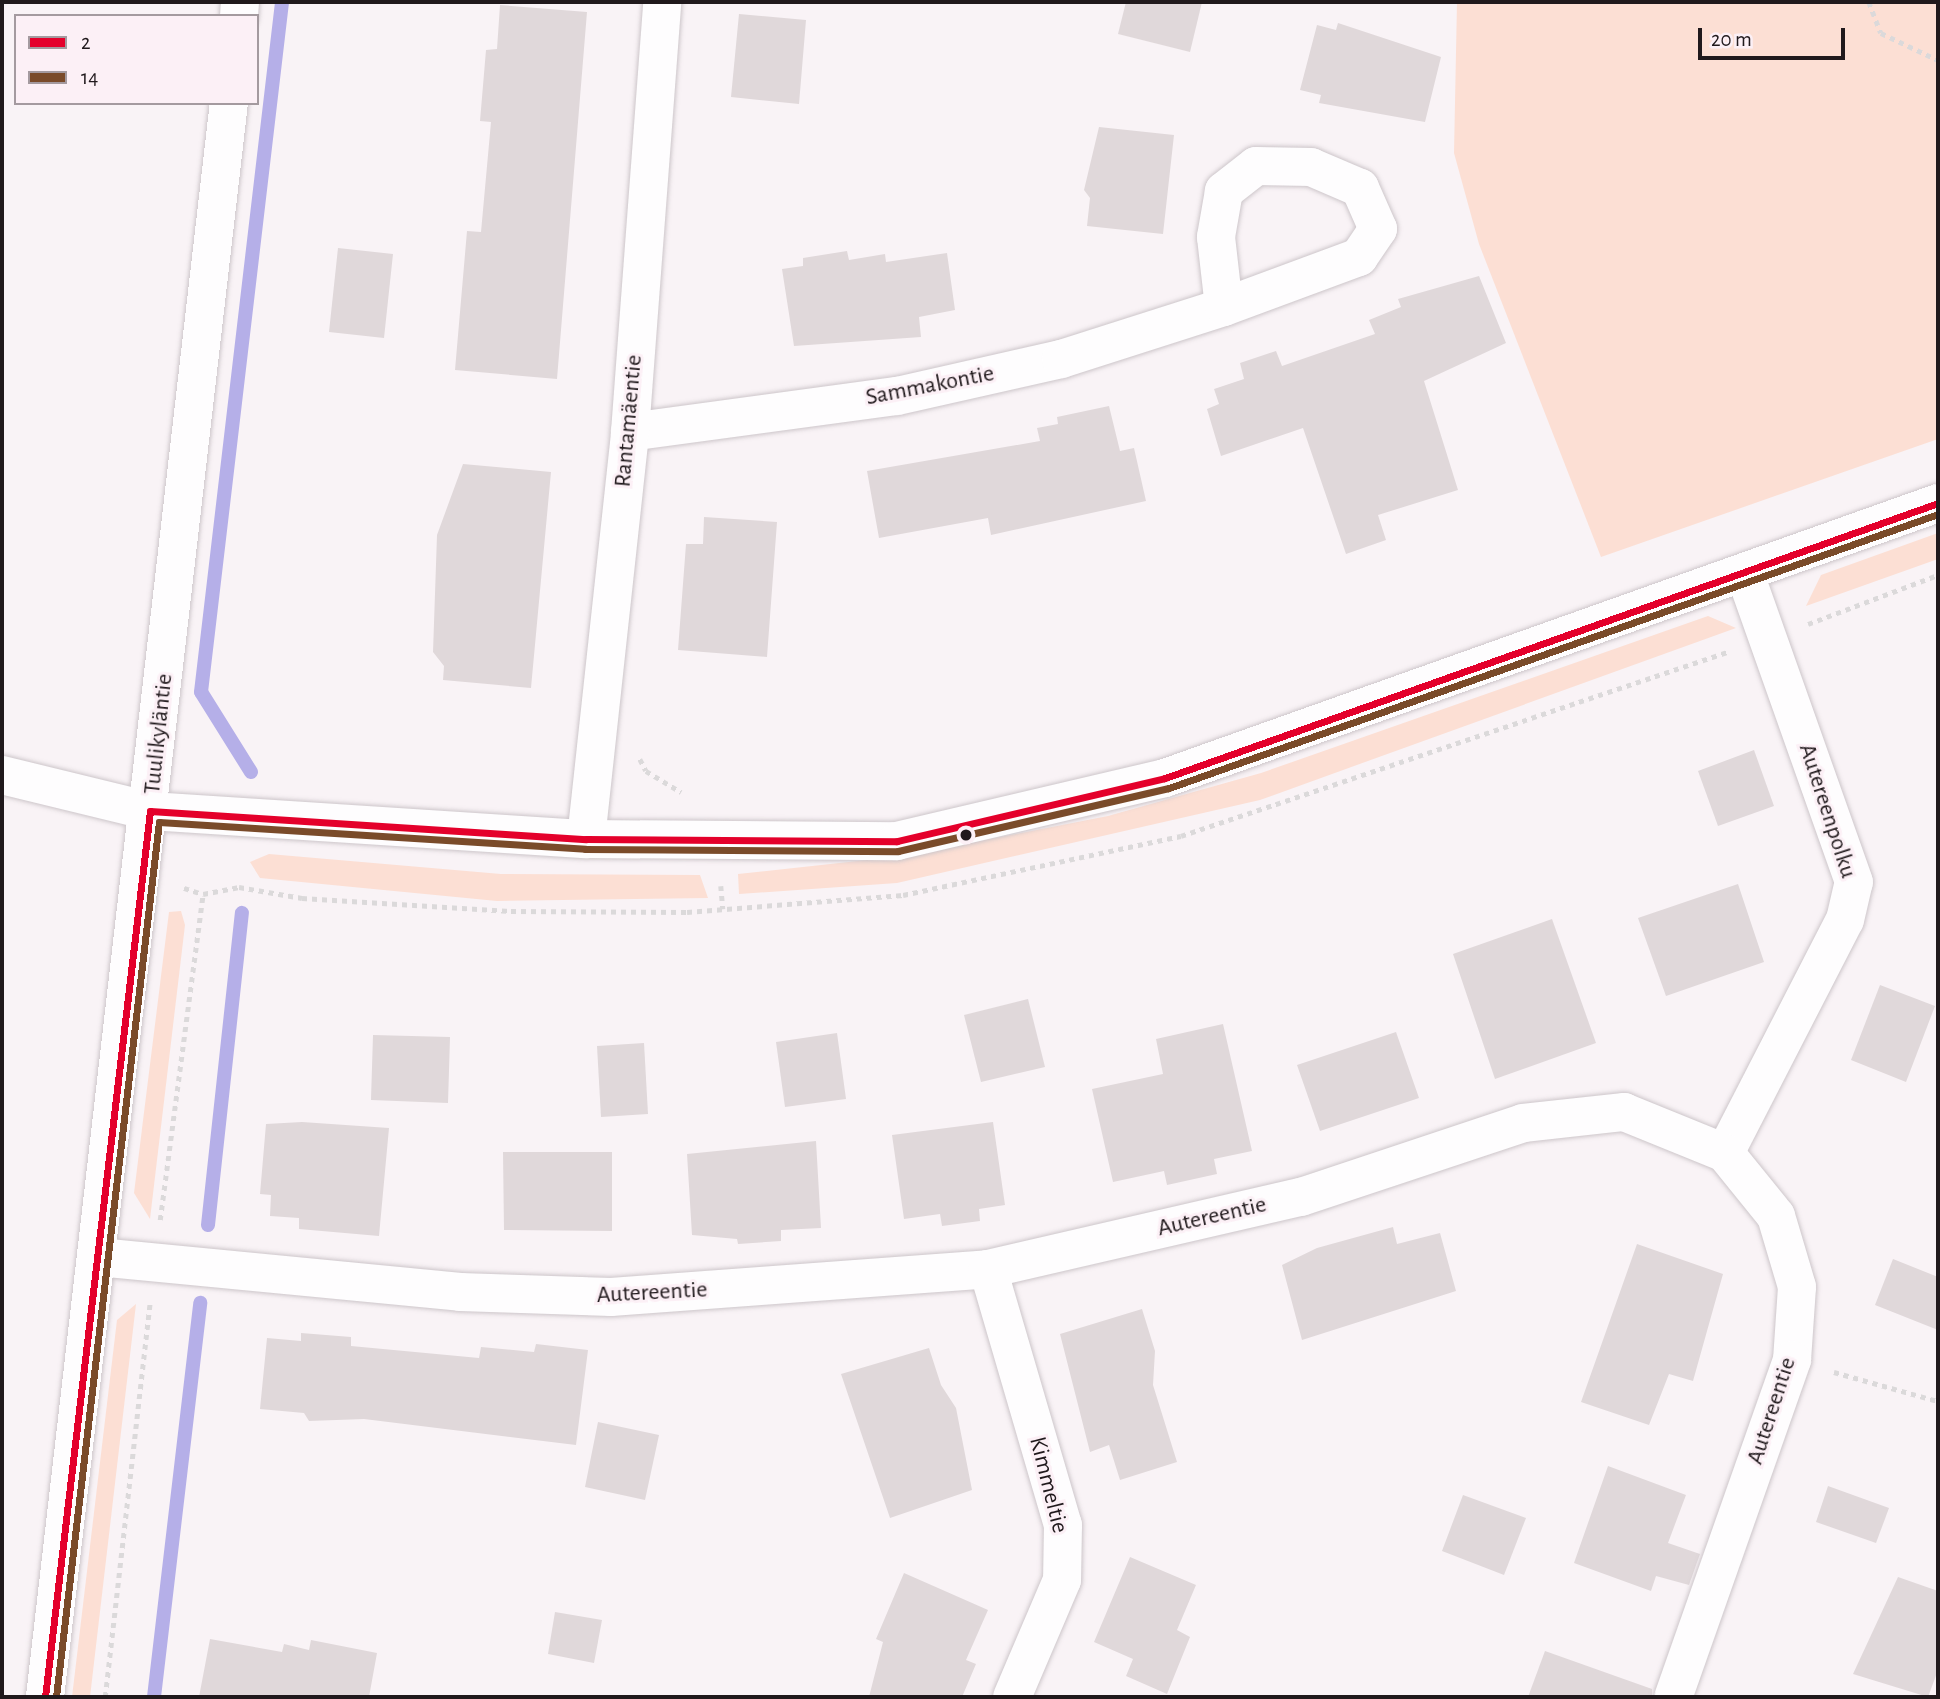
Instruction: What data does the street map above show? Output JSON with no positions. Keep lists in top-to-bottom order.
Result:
{
  "streets": {
    "street": [
      "Sammakontie",
      "Rantamäentie",
      "Tuulikyläntie",
      "Autereenpolku",
      "Autereentie",
      "Kimmeltie"
    ]
  },
  "crossings": [
    ["Sammakontie", "Rantamäentie"],
    ["Tuulikyläntie", "Autereentie"],
    ["Autereenpolku", "Autereentie"],
    ["Autereentie", "Kimmeltie"]
  ],
  "lines": ["transit line 2", "transit line 14"],
  "legend": ["2", "14"],
  "scale_bar": "20 m"
}
